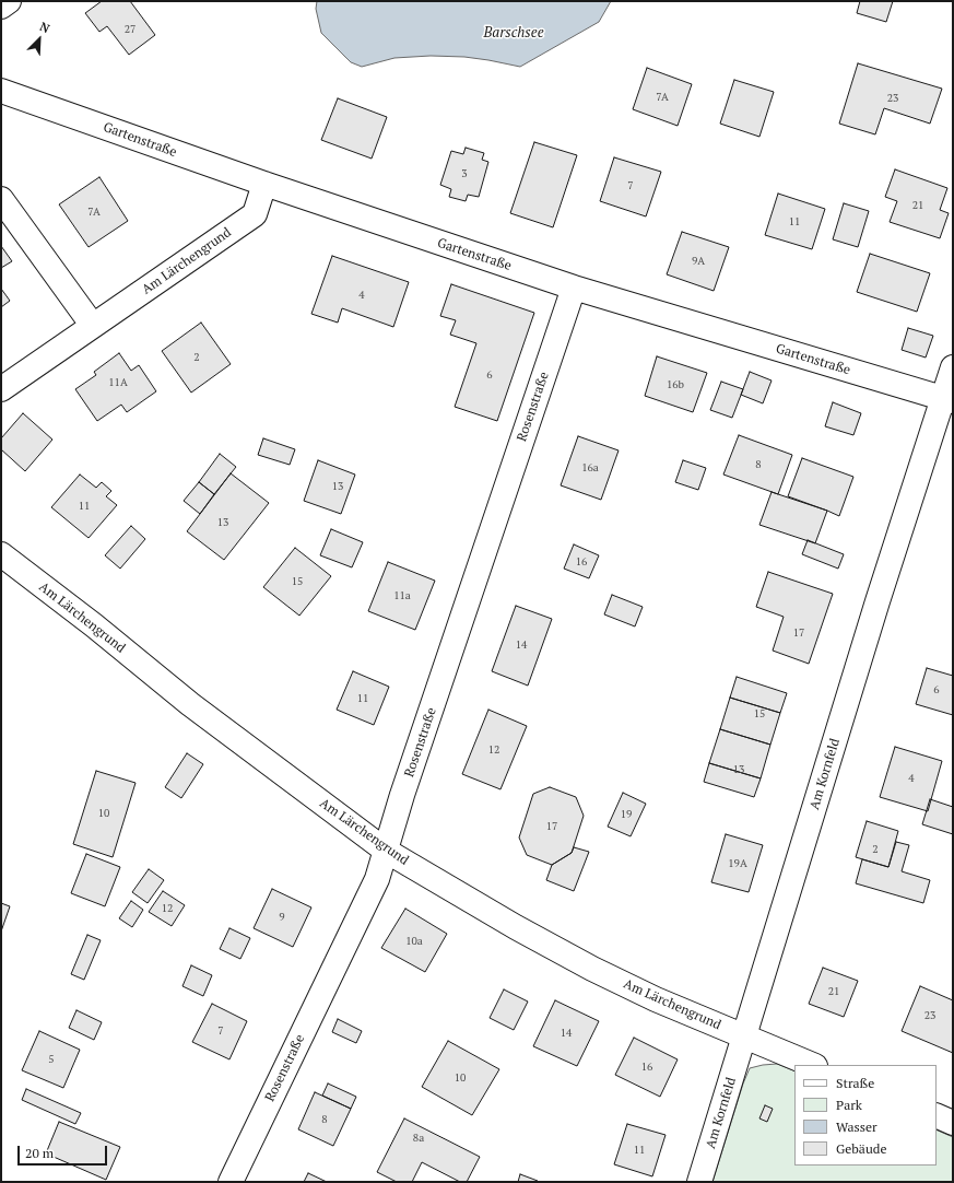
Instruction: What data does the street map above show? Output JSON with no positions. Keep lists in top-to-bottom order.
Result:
{
  "streets": {
    "street": [
      "Gartenstraße",
      "Am Lärchengrund",
      "Rosenstraße",
      "Am Kornfeld"
    ]
  },
  "crossings": [
    ["Gartenstraße", "Am Lärchengrund"],
    ["Gartenstraße", "Rosenstraße"],
    ["Gartenstraße", "Am Kornfeld"],
    ["Am Lärchengrund", "Rosenstraße"],
    ["Am Lärchengrund", "Am Kornfeld"]
  ],
  "water": ["Barschsee"],
  "house_numbers": [
    "27",
    "7A",
    "23",
    "3",
    "7",
    "21",
    "7A",
    "11",
    "9A",
    "4",
    "2",
    "6",
    "11A",
    "16b",
    "8",
    "16a",
    "13",
    "11",
    "13",
    "16",
    "15",
    "11a",
    "17",
    "14",
    "6",
    "11",
    "15",
    "12",
    "13",
    "4",
    "10",
    "19",
    "17",
    "2",
    "19A",
    "12",
    "9",
    "10a",
    "21",
    "23",
    "7",
    "14",
    "5",
    "16",
    "10",
    "8",
    "8a",
    "11"
  ],
  "legend": [
    "Straße",
    "Park",
    "Wasser",
    "Gebäude"
  ],
  "scale_bar": "20 m",
  "north": "top right"
}
